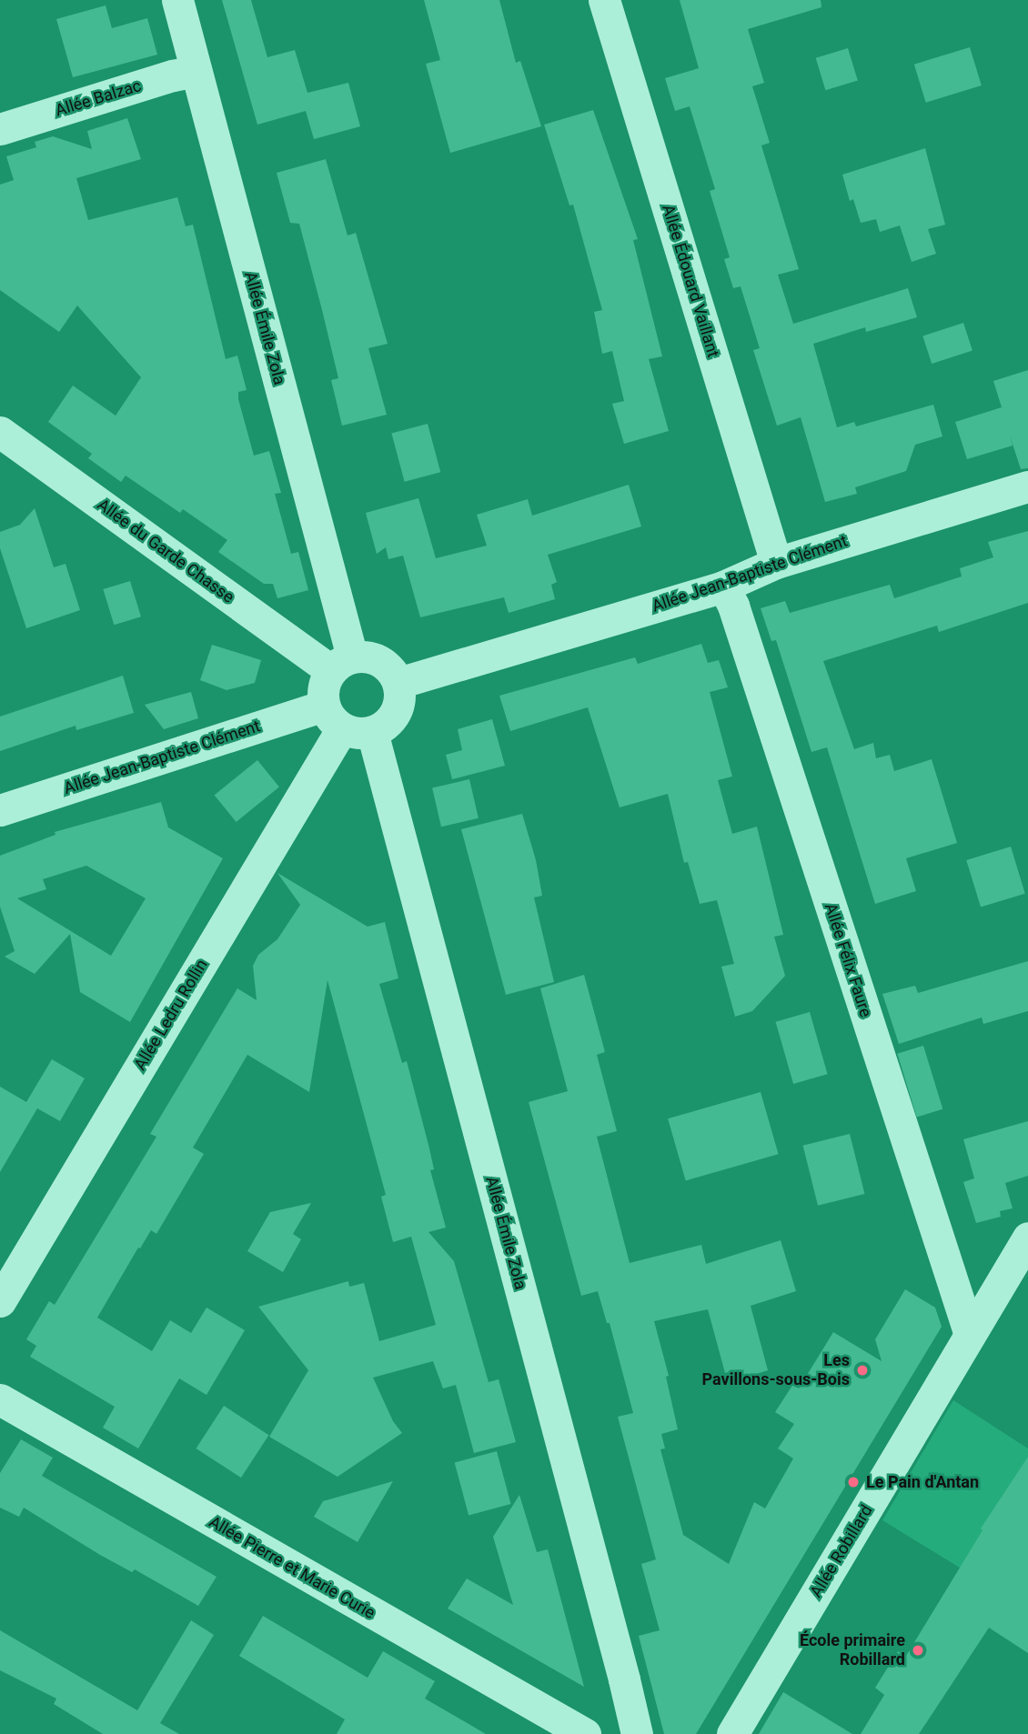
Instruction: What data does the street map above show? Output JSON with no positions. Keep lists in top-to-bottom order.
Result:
{
  "streets": {
    "street": [
      "Allée Balzac",
      "Allée Édouard Vaillant",
      "Allée Émile Zola",
      "Allée du Garde Chasse",
      "Allée Jean-Baptiste Clément",
      "Allée Félix Faure",
      "Allée Ledru Rollin",
      "Allée Robillard",
      "Allée Pierre et Marie Curie"
    ]
  },
  "crossings": [
    ["Allée Balzac", "Allée Émile Zola"],
    ["Allée Édouard Vaillant", "Allée Jean-Baptiste Clément"],
    ["Allée Émile Zola", "Allée du Garde Chasse"],
    ["Allée Émile Zola", "Allée Jean-Baptiste Clément"],
    ["Allée Émile Zola", "Allée Ledru Rollin"],
    ["Allée du Garde Chasse", "Allée Jean-Baptiste Clément"],
    ["Allée du Garde Chasse", "Allée Ledru Rollin"],
    ["Allée Jean-Baptiste Clément", "Allée Félix Faure"],
    ["Allée Jean-Baptiste Clément", "Allée Ledru Rollin"],
    ["Allée Félix Faure", "Allée Robillard"]
  ],
  "places": ["Les Pavillons-sous-Bois", "Le Pain d'Antan", "École primaire Robillard"]
}
